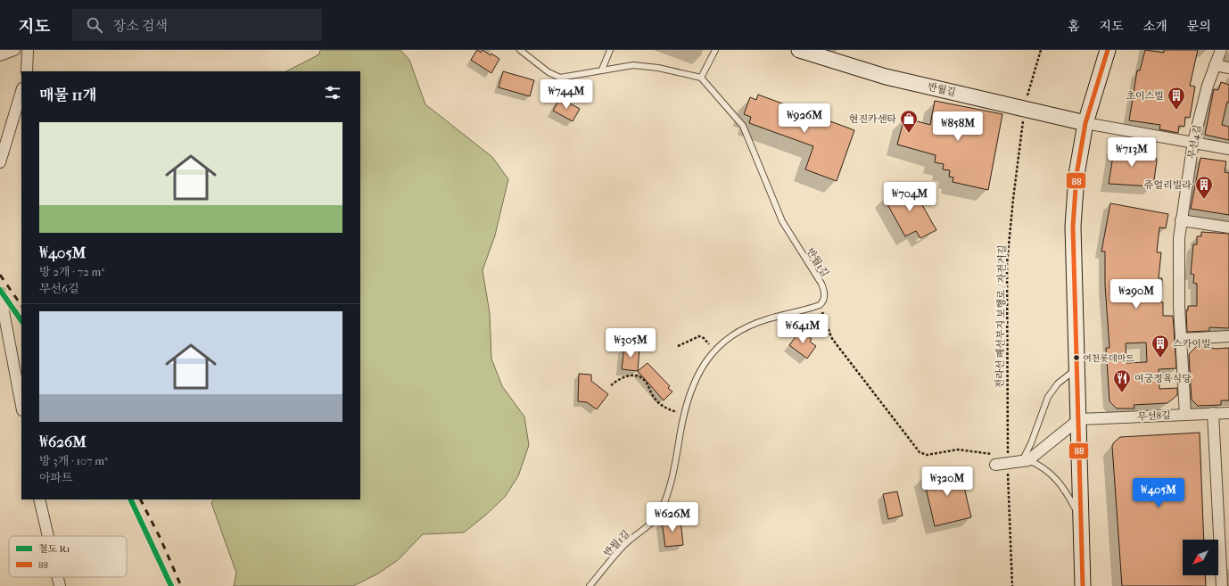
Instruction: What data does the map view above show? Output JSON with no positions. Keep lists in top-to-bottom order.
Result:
{
  "streets": {
    "street": ["반월길", "무선4길", "무선8길"],
    "lane": ["반월1길"],
    "path": ["전라선 폐선부지 보행로 / 자전거길"]
  },
  "crossings": [
    ["반월길", "전라선 폐선부지 보행로 / 자전거길"],
    ["무선4길", "무선8길"]
  ],
  "places": {
    "building": ["초이스빌", "쥬얼리빌라", "스카이빌"],
    "shop": ["현진카센타"],
    "other": ["여천롯데마트"],
    "restaurant": ["여궁정육식당"]
  },
  "lines": ["transit line 88", "rail line R1"],
  "legend": ["철도 R1", "88"],
  "north": "bottom left",
  "page": {
    "header": "지도",
    "search": "장소 검색",
    "nav": [
      "홈",
      "지도",
      "소개",
      "문의"
    ],
    "heading": "매물 11개",
    "price": [
      "₩744M",
      "₩926M",
      "₩858M",
      "₩713M",
      "₩704M",
      "₩290M",
      "₩641M",
      "₩305M",
      "₩320M",
      "₩405M",
      "₩626M"
    ],
    "list": [
      {
        "name": "₩405M",
        "note": "방 2개 · 72 m² · 무선6길"
      },
      {
        "name": "₩626M",
        "note": "방 3개 · 107 m² · 아파트"
      }
    ]
  }
}
